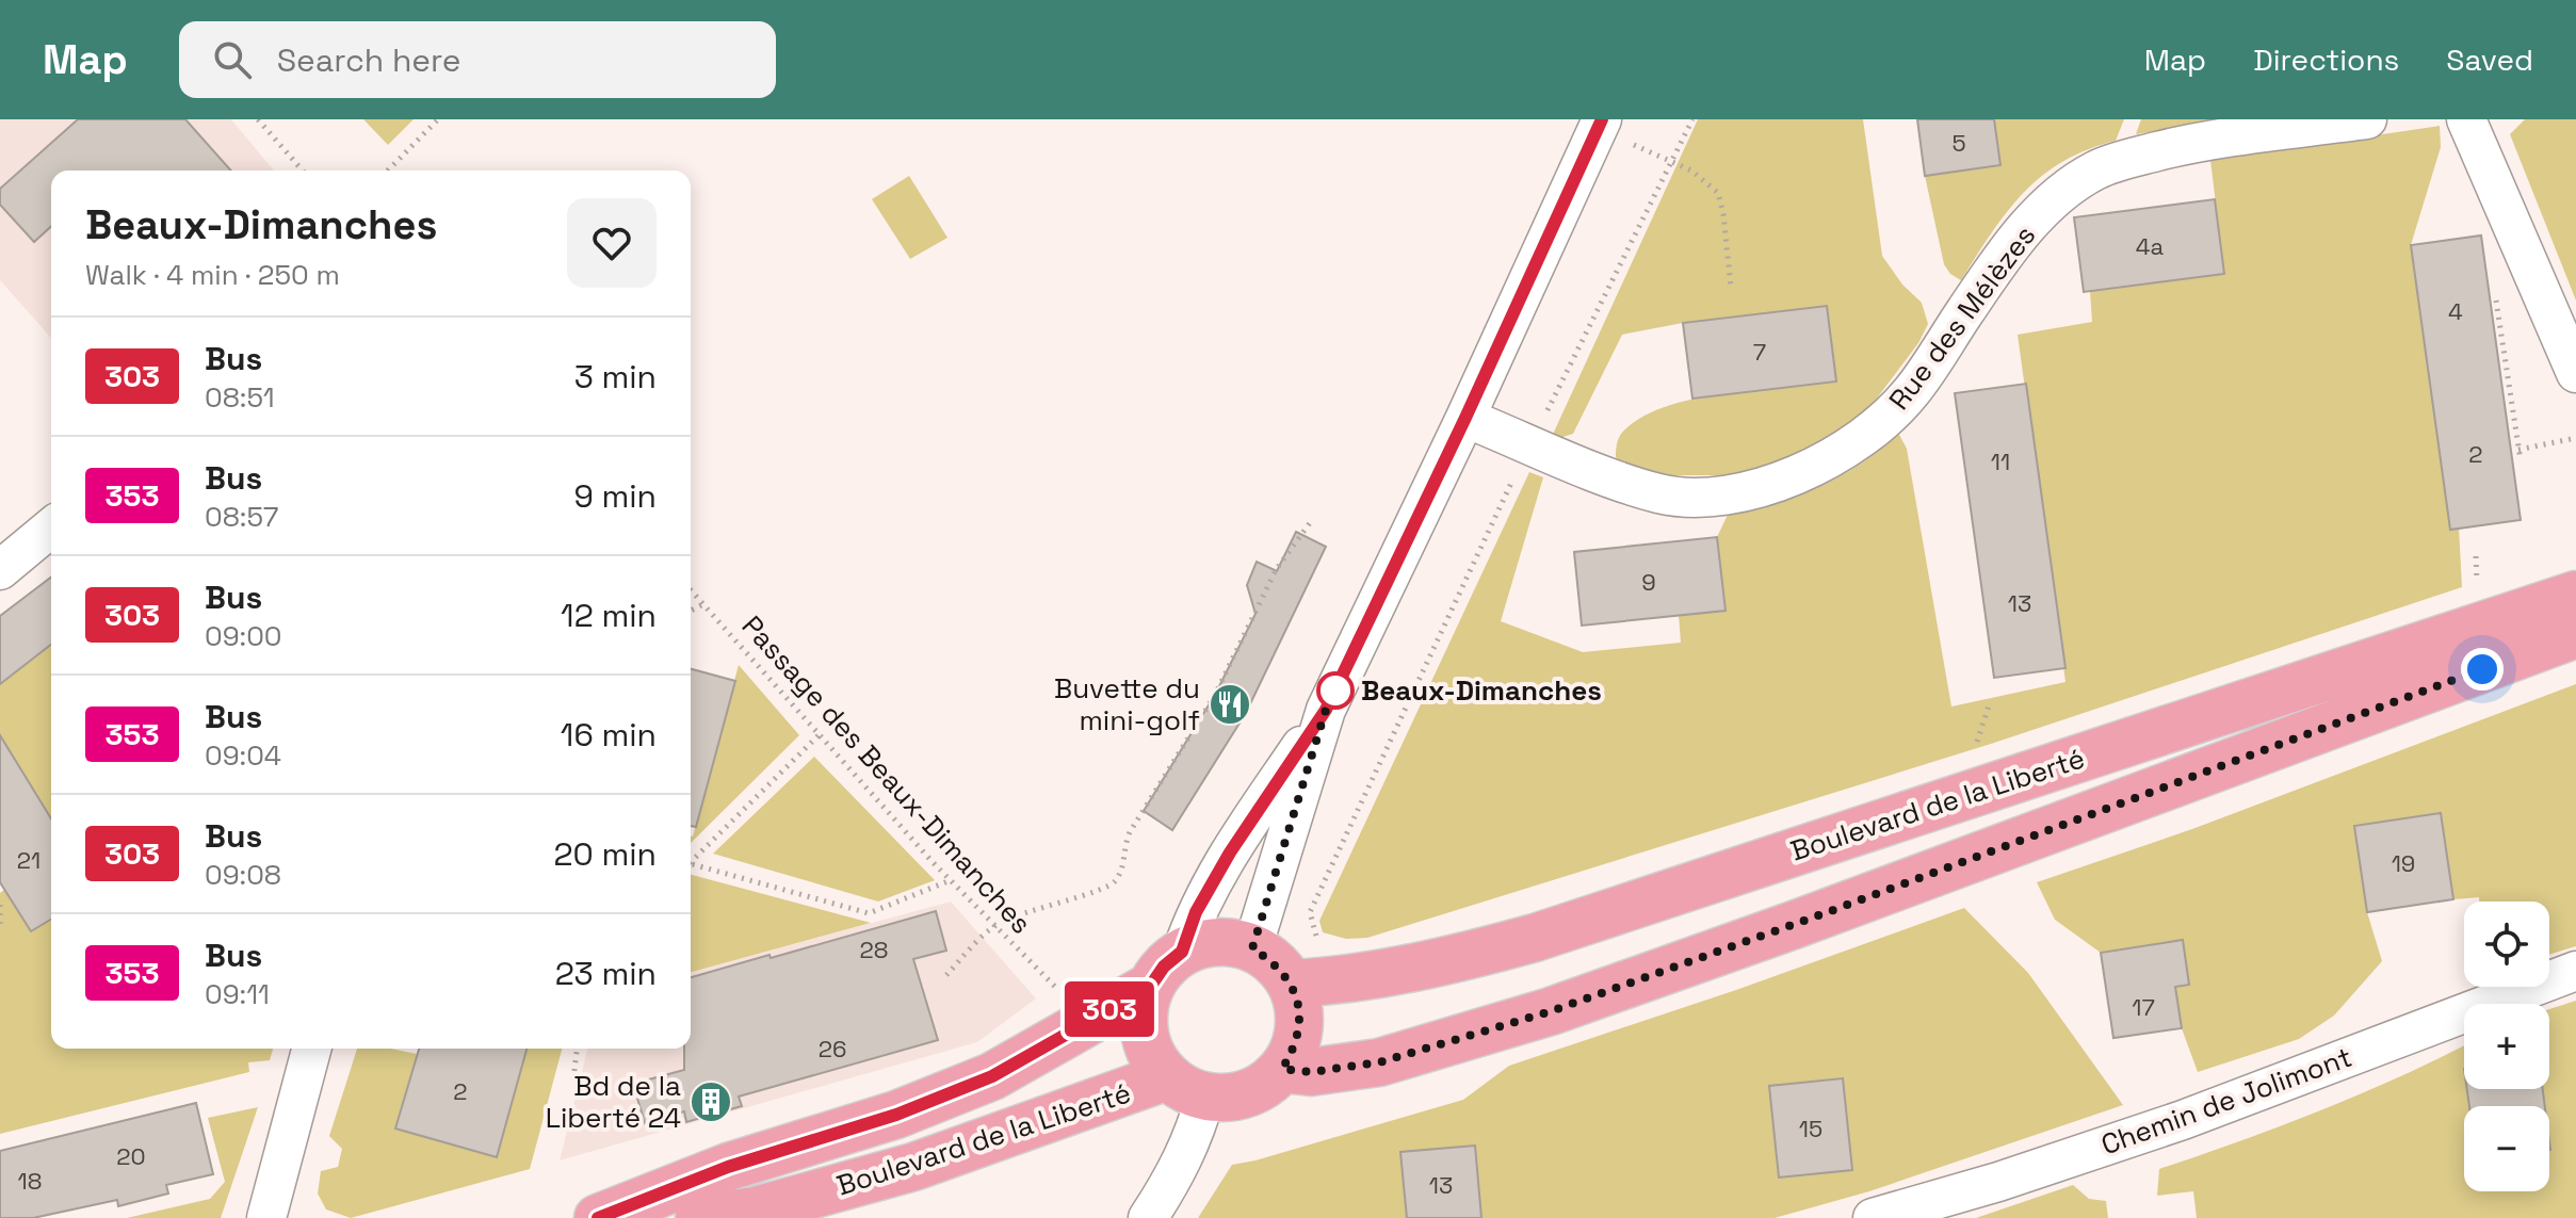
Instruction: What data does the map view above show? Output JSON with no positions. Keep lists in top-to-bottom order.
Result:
{
  "streets": {
    "main road": ["Boulevard de la Liberté"],
    "street": ["Rue des Mélèzes", "Chemin de Jolimont"],
    "path": ["Passage des Beaux-Dimanches"]
  },
  "places": {
    "other": ["Beaux-Dimanches"],
    "restaurant": ["Buvette du mini-golf"],
    "building": ["Bd de la Liberté 24"]
  },
  "lines": ["bus line 303"],
  "house_numbers": [
    "5",
    "4a",
    "4",
    "7",
    "2",
    "11",
    "9",
    "13",
    "21",
    "19",
    "28",
    "17",
    "26",
    "2",
    "15",
    "20",
    "18",
    "13"
  ],
  "page": {
    "header": "Map",
    "search": "Search here",
    "nav": ["Map", "Directions", "Saved"],
    "on_map": "303",
    "heading": ["Beaux-Dimanches", "Walk · 4 min · 250 m"],
    "list": [
      {
        "mark": "303",
        "name": "Bus",
        "note": "08:51",
        "value": "3 min"
      },
      {
        "mark": "353",
        "name": "Bus",
        "note": "08:57",
        "value": "9 min"
      },
      {
        "mark": "303",
        "name": "Bus",
        "note": "09:00",
        "value": "12 min"
      },
      {
        "mark": "353",
        "name": "Bus",
        "note": "09:04",
        "value": "16 min"
      },
      {
        "mark": "303",
        "name": "Bus",
        "note": "09:08",
        "value": "20 min"
      },
      {
        "mark": "353",
        "name": "Bus",
        "note": "09:11",
        "value": "23 min"
      }
    ],
    "map_buttons": ["+", "−"]
  }
}
